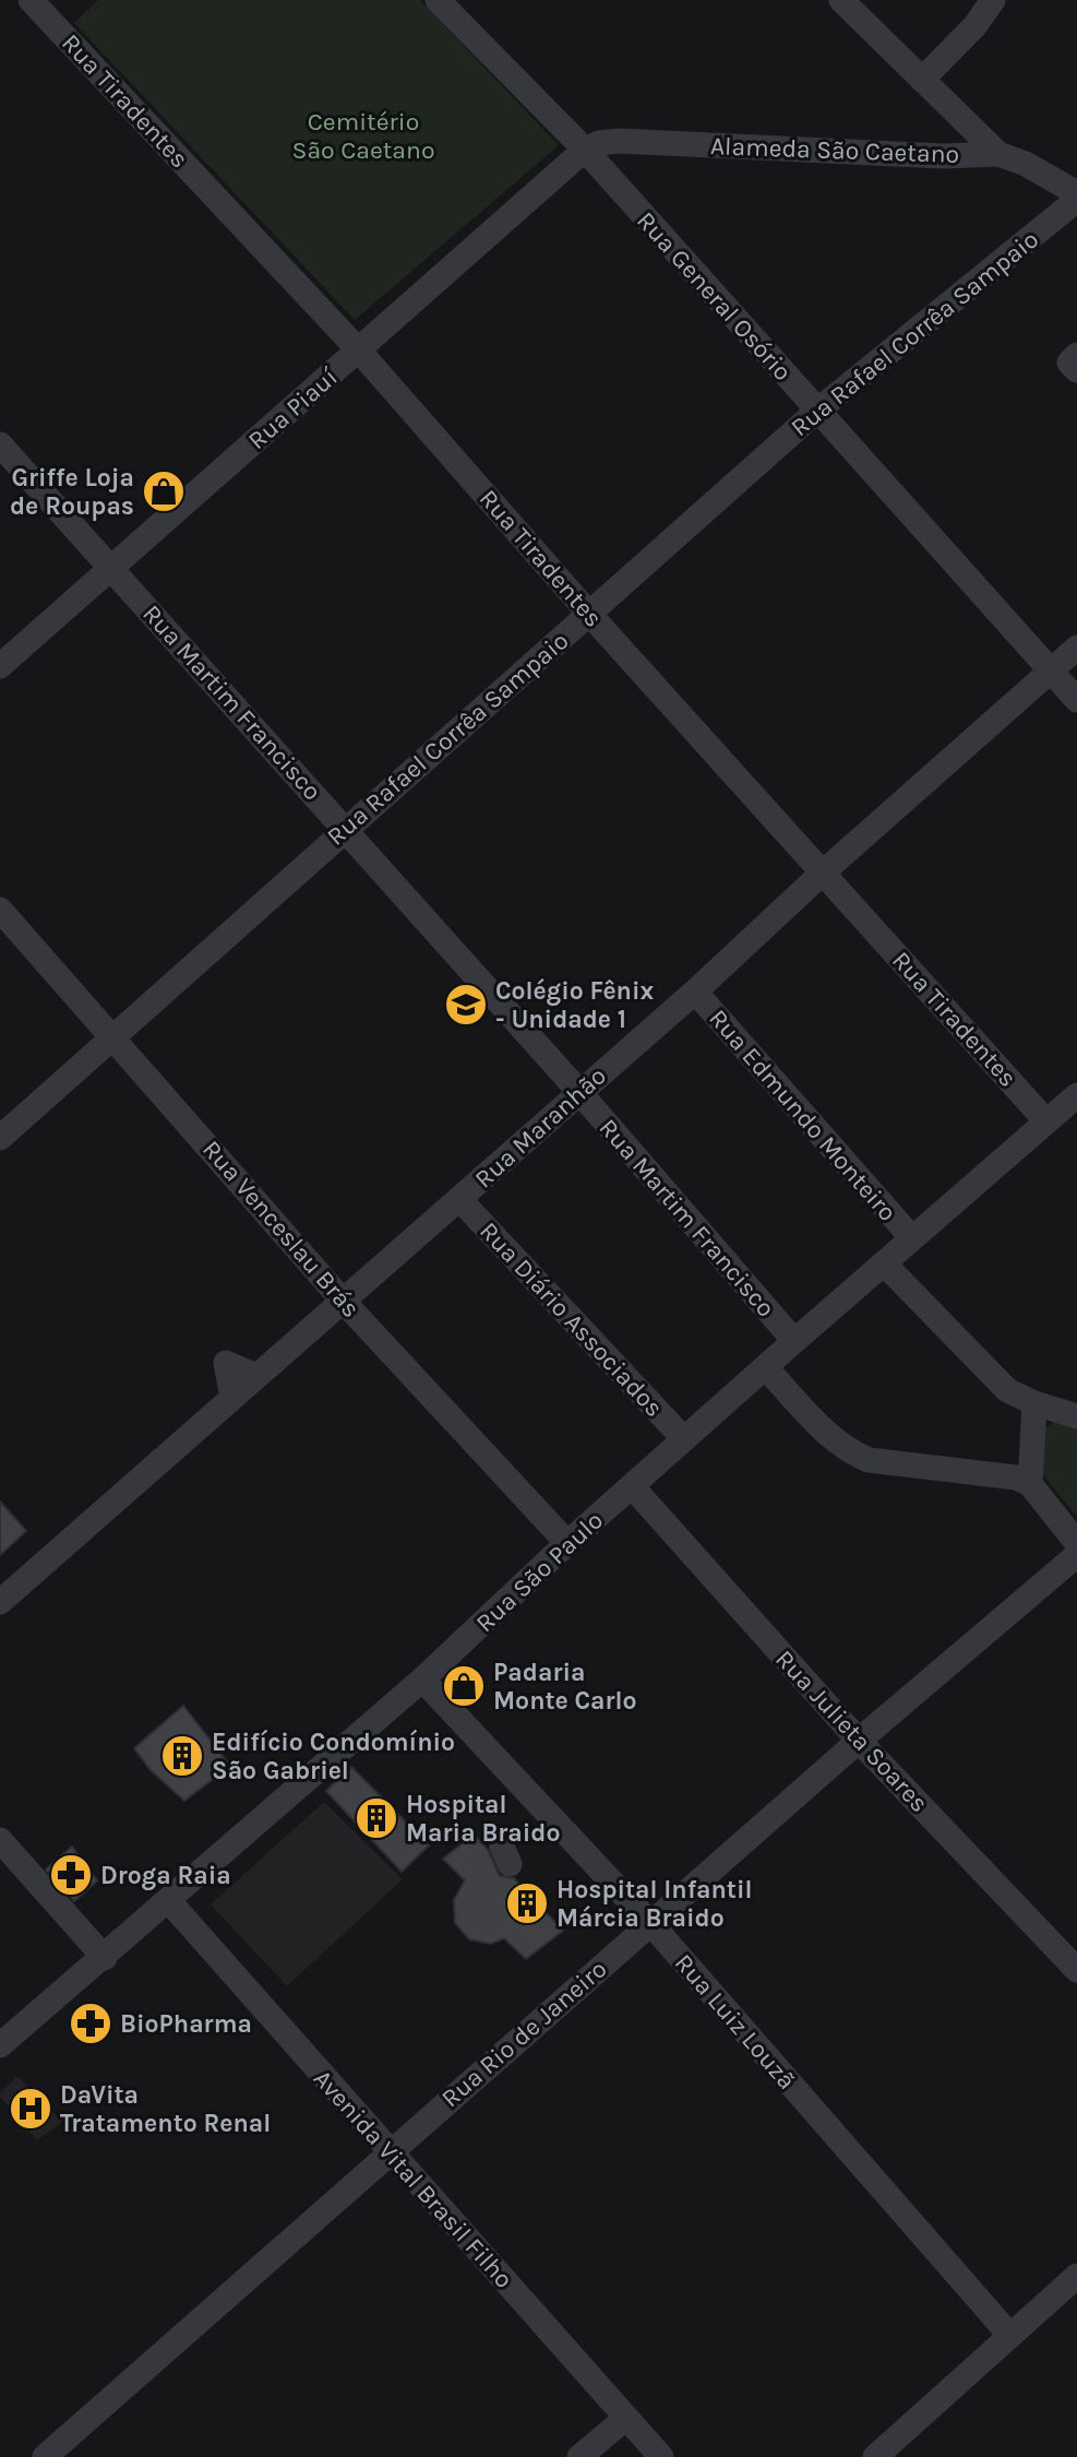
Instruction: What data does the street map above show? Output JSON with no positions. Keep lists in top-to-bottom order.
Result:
{
  "streets": {
    "street": [
      "Rua Tiradentes",
      "Alameda São Caetano",
      "Rua General Osório",
      "Rua Rafael Corrêa Sampaio",
      "Rua Piauí",
      "Rua Martim Francisco",
      "Rua Edmundo Monteiro",
      "Rua Maranhão",
      "Rua Venceslau Brás",
      "Rua Diário Associados",
      "Rua São Paulo",
      "Rua Julieta Soares",
      "Rua Luiz Louzã",
      "Rua Rio de Janeiro",
      "Avenida Vital Brasil Filho"
    ]
  },
  "crossings": [
    ["Rua Tiradentes", "Rua Rafael Corrêa Sampaio"],
    ["Rua Tiradentes", "Rua Piauí"],
    ["Rua Tiradentes", "Rua Maranhão"],
    ["Rua Tiradentes", "Rua São Paulo"],
    ["Alameda São Caetano", "Rua General Osório"],
    ["Alameda São Caetano", "Rua Rafael Corrêa Sampaio"],
    ["Alameda São Caetano", "Rua Piauí"],
    ["Rua General Osório", "Rua Rafael Corrêa Sampaio"],
    ["Rua General Osório", "Rua Piauí"],
    ["Rua General Osório", "Rua Maranhão"],
    ["Rua Rafael Corrêa Sampaio", "Rua Martim Francisco"],
    ["Rua Rafael Corrêa Sampaio", "Rua Venceslau Brás"],
    ["Rua Piauí", "Rua Martim Francisco"],
    ["Rua Martim Francisco", "Rua Maranhão"],
    ["Rua Martim Francisco", "Rua São Paulo"],
    ["Rua Edmundo Monteiro", "Rua Maranhão"],
    ["Rua Edmundo Monteiro", "Rua São Paulo"],
    ["Rua Maranhão", "Rua Venceslau Brás"],
    ["Rua Maranhão", "Rua Diário Associados"],
    ["Rua Venceslau Brás", "Rua São Paulo"],
    ["Rua Diário Associados", "Rua São Paulo"],
    ["Rua São Paulo", "Rua Julieta Soares"],
    ["Rua São Paulo", "Rua Luiz Louzã"],
    ["Rua São Paulo", "Avenida Vital Brasil Filho"],
    ["Rua Julieta Soares", "Rua Rio de Janeiro"],
    ["Rua Luiz Louzã", "Rua Rio de Janeiro"],
    ["Rua Rio de Janeiro", "Avenida Vital Brasil Filho"]
  ],
  "parks": ["Cemitério São Caetano"],
  "places": {
    "shop": ["Griffe Loja de Roupas", "Padaria Monte Carlo"],
    "school or university": ["Colégio Fênix - Unidade 1"],
    "building": ["Edifício Condomínio São Gabriel", "Hospital Maria Braido", "Hospital Infantil Márcia Braido"],
    "pharmacy": ["Droga Raia", "BioPharma"],
    "hospital": ["DaVita Tratamento Renal"]
  }
}
